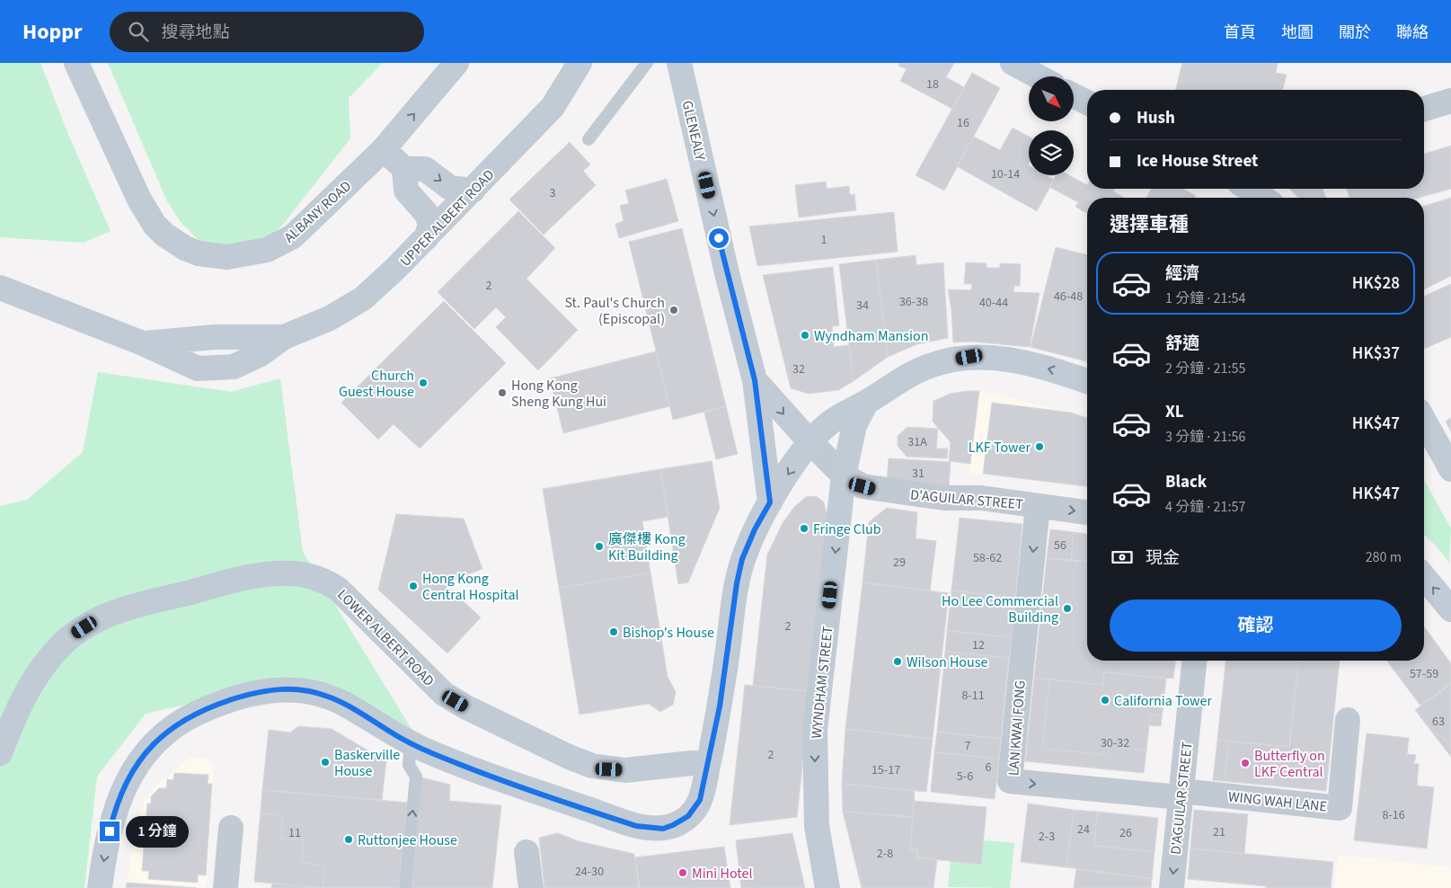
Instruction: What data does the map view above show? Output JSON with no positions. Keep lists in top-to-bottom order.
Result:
{
  "streets": {
    "street": [
      "GLENEALY",
      "ALBANY ROAD",
      "UPPER ALBERT ROAD",
      "D'AGUILAR STREET",
      "LOWER ALBERT ROAD",
      "WYNDHAM STREET",
      "LAN KWAI FONG",
      "WING WAH LANE"
    ]
  },
  "crossings": [
    ["D'AGUILAR STREET", "WYNDHAM STREET"],
    ["D'AGUILAR STREET", "LAN KWAI FONG"],
    ["D'AGUILAR STREET", "WING WAH LANE"],
    ["LAN KWAI FONG", "WING WAH LANE"]
  ],
  "one_way": ["GLENEALY"],
  "places": [
    "St. Paul's Church (Episcopal)",
    "Wyndham Mansion",
    "Church Guest House",
    "Hong Kong Sheng Kung Hui",
    "LKF Tower",
    "Fringe Club",
    "廣傑樓 Kong Kit Building",
    "Hong Kong Central Hospital",
    "Ho Lee Commercial Building",
    "Bishop's House",
    "Wilson House",
    "California Tower",
    "Baskerville House",
    "Butterfly on LKF Central",
    "Ruttonjee House",
    "Mini Hotel"
  ],
  "house_numbers": [
    "18",
    "16",
    "10-14",
    "3",
    "1",
    "2",
    "46-48",
    "36-38",
    "40-44",
    "34",
    "32",
    "31A",
    "31",
    "56",
    "58-62",
    "29",
    "2",
    "12",
    "57-59",
    "8-11",
    "63",
    "30-32",
    "7",
    "2",
    "6",
    "15-17",
    "5-6",
    "8-16",
    "24",
    "21",
    "11",
    "26",
    "2-3",
    "2-8",
    "24-30"
  ],
  "north": "bottom right",
  "page": {
    "header": "Hoppr",
    "search": "搜尋地點",
    "nav": [
      "首頁",
      "地圖",
      "關於",
      "聯絡"
    ],
    "banner": ["Hush", "Ice House Street"],
    "heading": "選擇車種",
    "list": [
      {
        "name": "經濟",
        "note": "1 分鐘 · 21:54",
        "value": "HK$28"
      },
      {
        "name": "舒適",
        "note": "2 分鐘 · 21:55",
        "value": "HK$37"
      },
      {
        "name": "XL",
        "note": "3 分鐘 · 21:56",
        "value": "HK$47"
      },
      {
        "name": "Black",
        "note": "4 分鐘 · 21:57",
        "value": "HK$47"
      }
    ],
    "pay": ["現金", "280 m"],
    "buttons": "確認",
    "bubble": "1 分鐘"
  }
}
